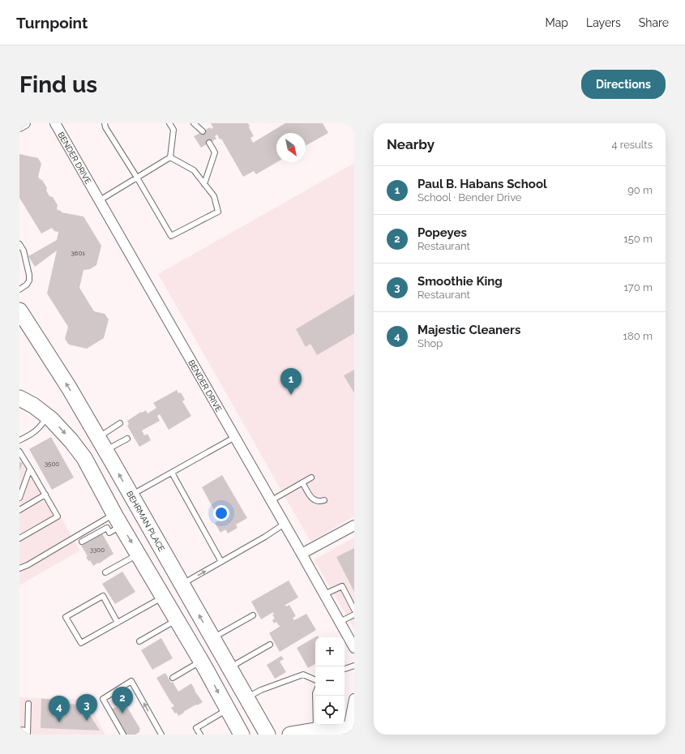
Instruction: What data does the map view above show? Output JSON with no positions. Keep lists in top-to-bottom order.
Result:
{
  "streets": {
    "main road": ["BEHRMAN PLACE"],
    "street": ["BENDER DRIVE"]
  },
  "house_numbers": ["3601", "3500", "3300"],
  "north": "bottom right",
  "page": {
    "header": "Turnpoint",
    "nav": ["Map", "Layers", "Share"],
    "buttons": "Directions",
    "title": "Find us",
    "heading": ["Nearby", "4 results"],
    "list": [
      {
        "mark": "1",
        "name": "Paul B. Habans School",
        "note": "School · Bender Drive",
        "value": "90 m"
      },
      {
        "mark": "2",
        "name": "Popeyes",
        "note": "Restaurant",
        "value": "150 m"
      },
      {
        "mark": "3",
        "name": "Smoothie King",
        "note": "Restaurant",
        "value": "170 m"
      },
      {
        "mark": "4",
        "name": "Majestic Cleaners",
        "note": "Shop",
        "value": "180 m"
      }
    ],
    "pins": [
      "1",
      "2",
      "3",
      "4"
    ],
    "map_buttons": ["+", "−"]
  }
}
